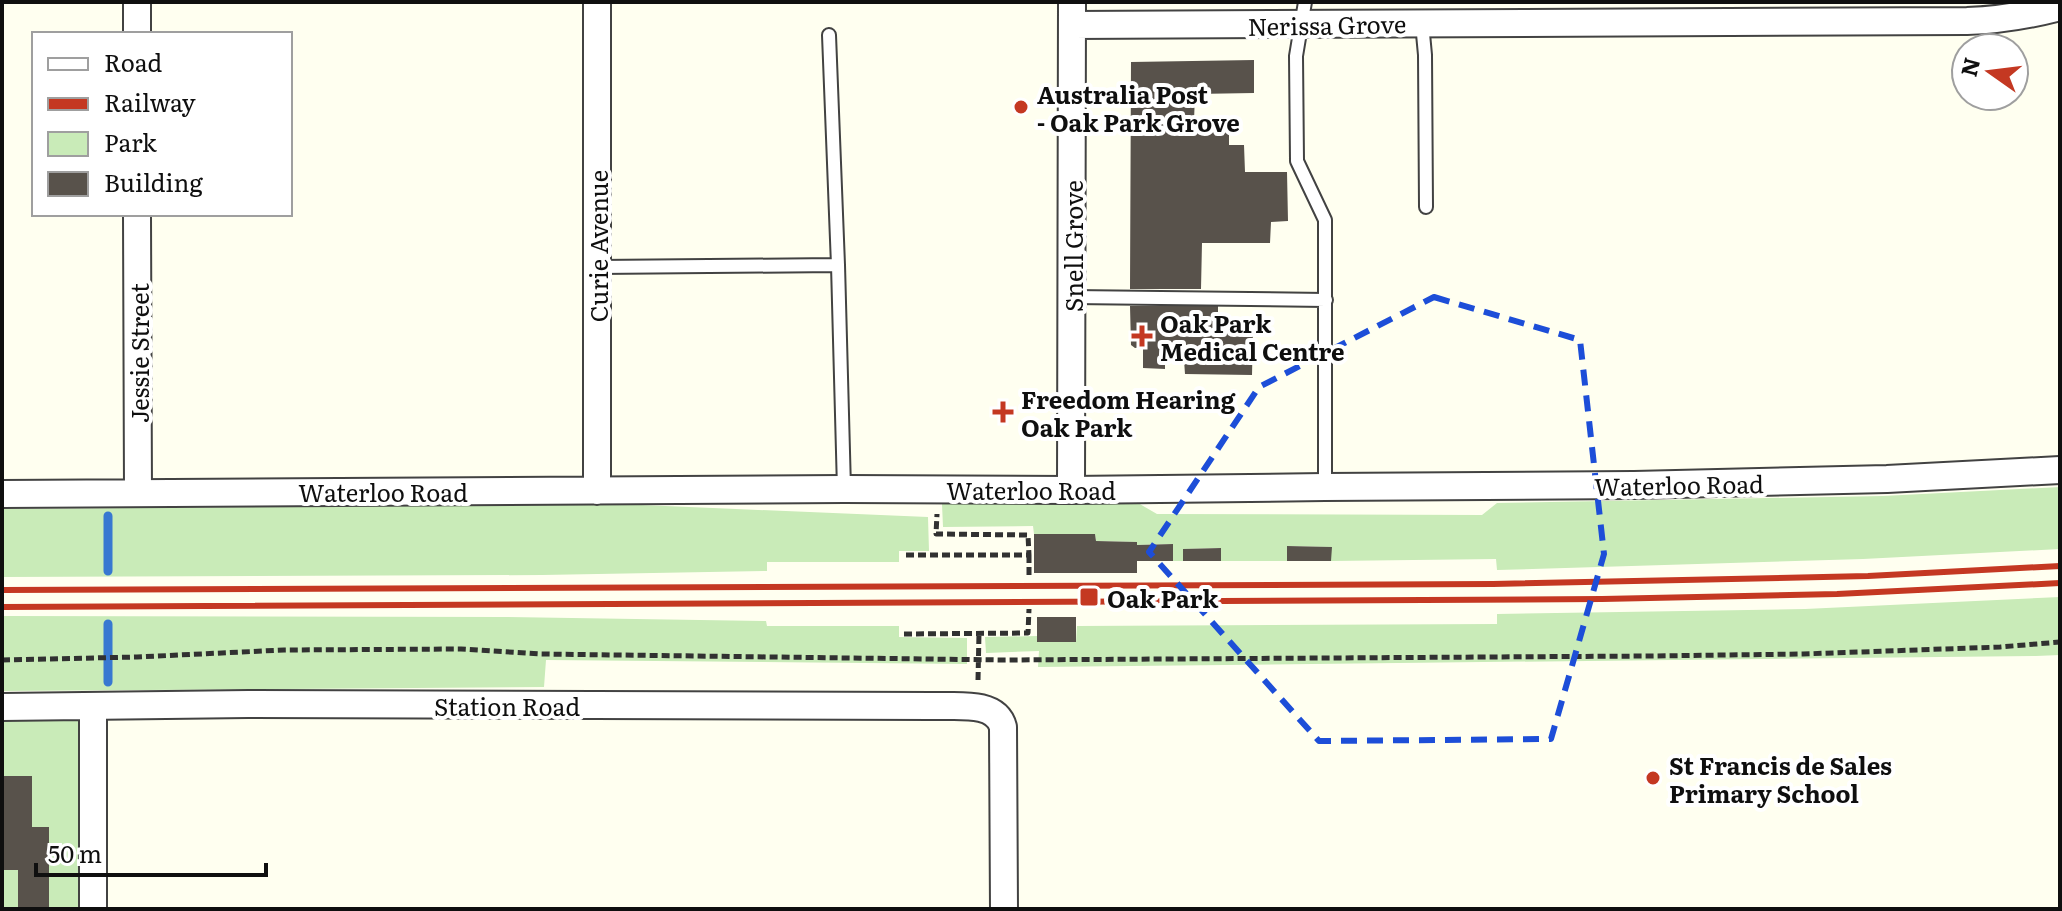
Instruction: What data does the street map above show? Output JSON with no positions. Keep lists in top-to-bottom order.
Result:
{
  "streets": {
    "street": [
      "Nerissa Grove",
      "Curie Avenue",
      "Snell Grove",
      "Jessie Street",
      "Waterloo Road",
      "Station Road"
    ]
  },
  "crossings": [
    ["Nerissa Grove", "Snell Grove"],
    ["Curie Avenue", "Waterloo Road"],
    ["Snell Grove", "Waterloo Road"],
    ["Jessie Street", "Waterloo Road"]
  ],
  "places": {
    "other": ["Australia Post - Oak Park Grove", "St Francis de Sales Primary School"],
    "health": ["Oak Park Medical Centre", "Freedom Hearing Oak Park"],
    "transit": ["Oak Park"]
  },
  "legend": [
    "Road",
    "Railway",
    "Park",
    "Building"
  ],
  "scale_bar": "50 m",
  "north": "left"
}
